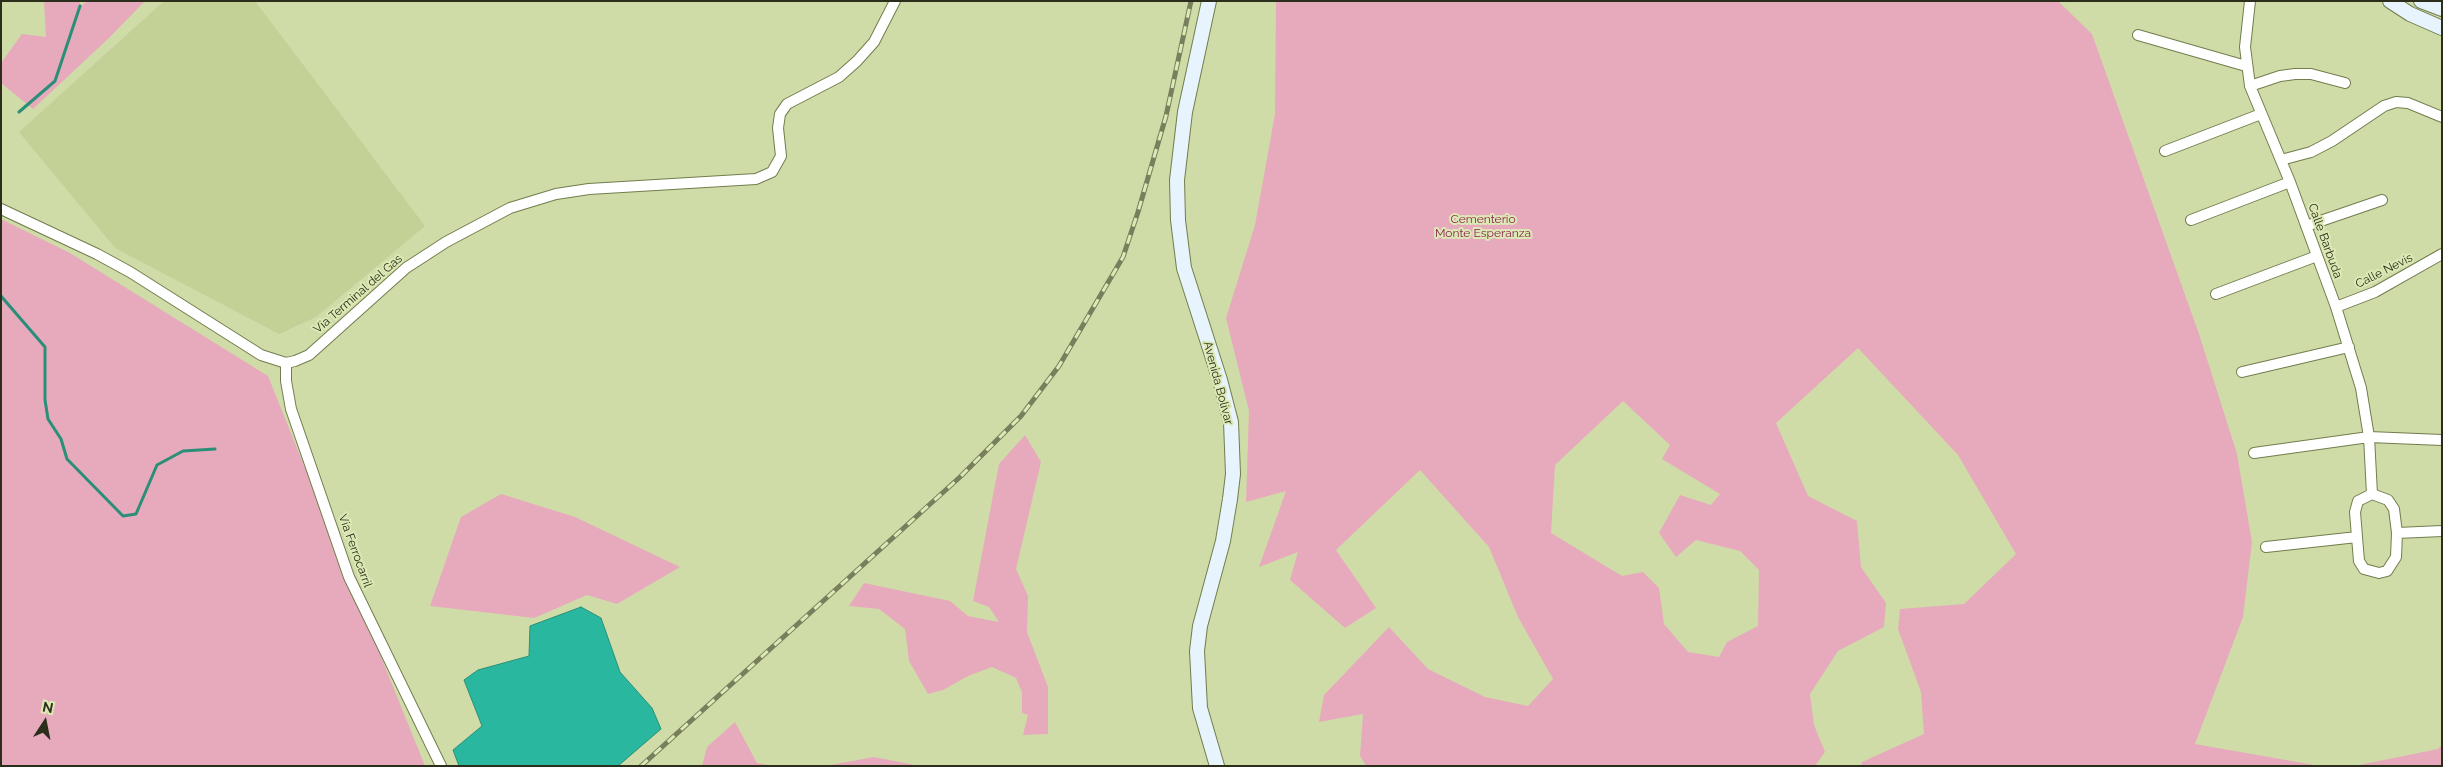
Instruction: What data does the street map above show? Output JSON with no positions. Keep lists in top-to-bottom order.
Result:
{
  "streets": {
    "main road": ["Avenida Bolívar"],
    "street": [
      "Calle Barbuda",
      "Calle Nevis",
      "Vía Terminal del Gas",
      "Vía Ferrocarril"
    ]
  },
  "crossings": [
    ["Calle Barbuda", "Calle Nevis"],
    ["Vía Terminal del Gas", "Vía Ferrocarril"]
  ],
  "parks": ["Cementerio Monte Esperanza"],
  "north": "top"
}
